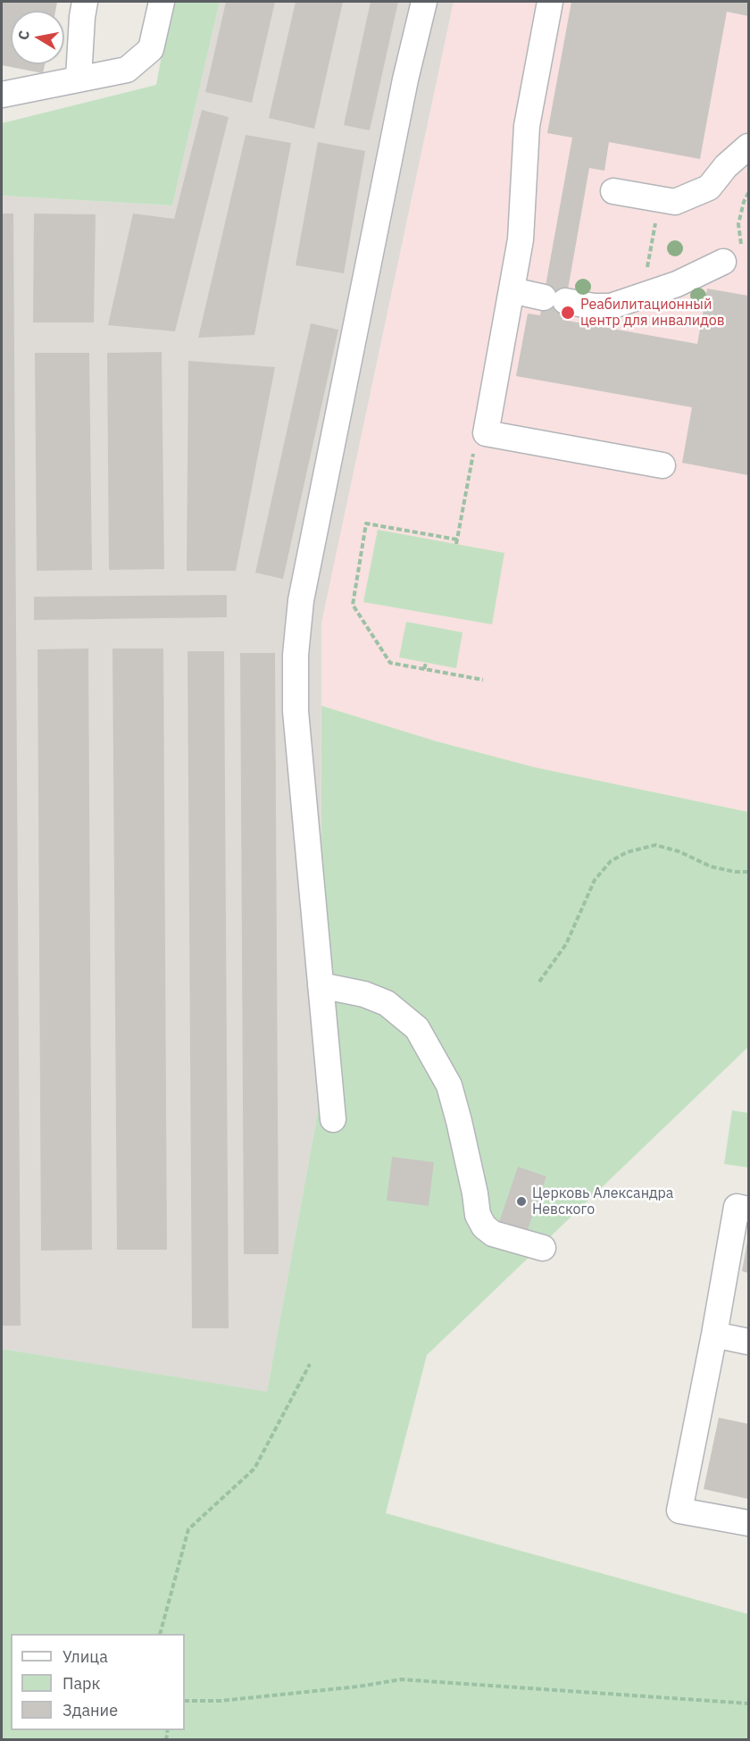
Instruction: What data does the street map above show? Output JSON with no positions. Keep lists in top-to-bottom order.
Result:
{
  "places": ["Реабилитационный центр для инвалидов", "Церковь Александра Невского"],
  "legend": ["Улица", "Парк", "Здание"],
  "north": "left"
}
